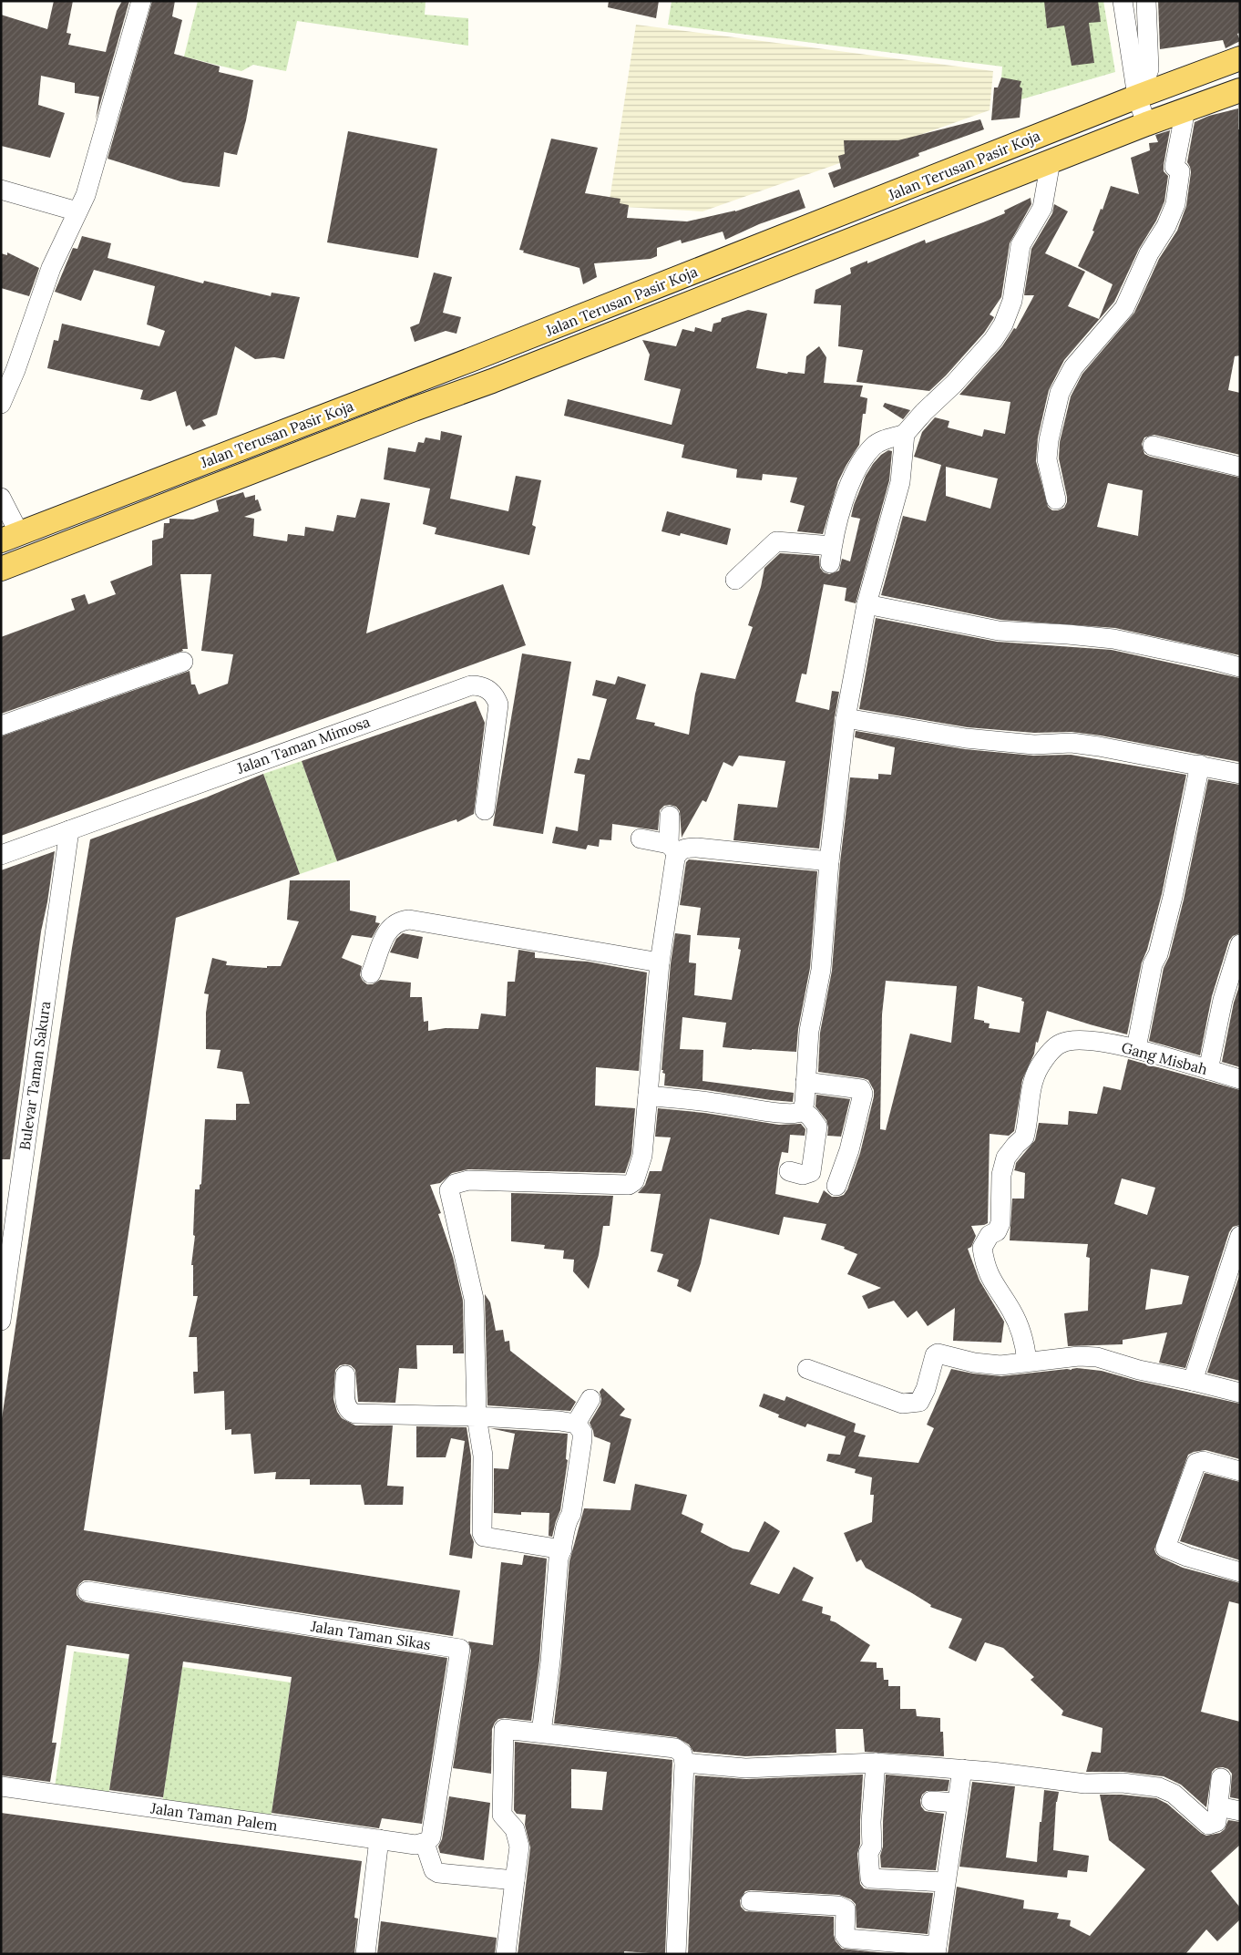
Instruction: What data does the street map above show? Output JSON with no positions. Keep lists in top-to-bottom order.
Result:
{
  "streets": {
    "main road": ["Jalan Terusan Pasir Koja"],
    "street": [
      "Jalan Taman Mimosa",
      "Gang Misbah",
      "Bulevar Taman Sakura",
      "Jalan Taman Sikas",
      "Jalan Taman Palem"
    ]
  },
  "crossings": [
    ["Jalan Taman Mimosa", "Bulevar Taman Sakura"],
    ["Jalan Taman Sikas", "Jalan Taman Palem"]
  ]
}
